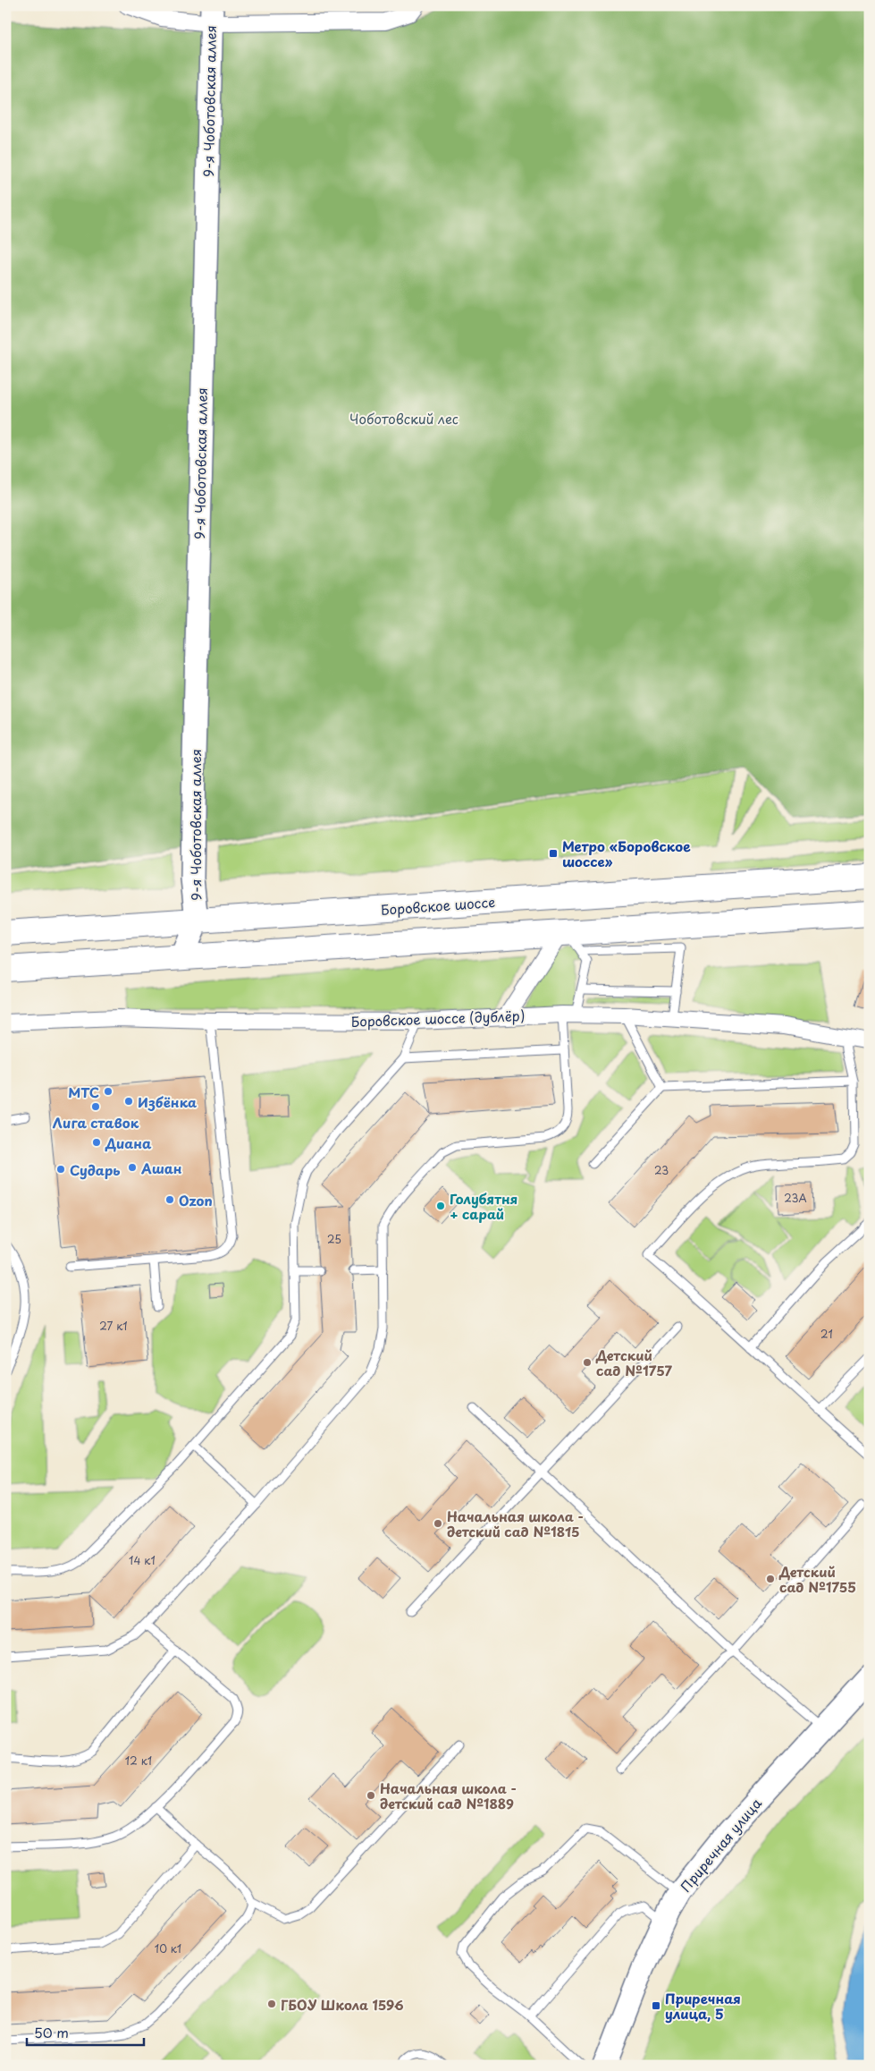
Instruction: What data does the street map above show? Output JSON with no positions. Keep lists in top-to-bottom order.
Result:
{
  "streets": {
    "main road": ["Боровское шоссе"],
    "street": ["9-я Чоботовская аллея", "Боровское шоссе (дублёр)", "Приречная улица"]
  },
  "crossings": [
    ["9-я Чоботовская аллея", "Боровское шоссе"]
  ],
  "parks": ["Чоботовский лес"],
  "places": {
    "transit": ["Метро «Боровское шоссе»", "Приречная улица, 5"],
    "other": [
      "МТС",
      "Избёнка",
      "Лига ставок",
      "Диана",
      "Ашан",
      "Сударь",
      "Ozon",
      "Голубятня + сарай",
      "Детский сад №1757",
      "Начальная школа - детский сад №1815",
      "Детский сад №1755",
      "Начальная школа - детский сад №1889",
      "ГБОУ Школа 1596"
    ]
  },
  "house_numbers": [
    "23",
    "23А",
    "25",
    "27 к1",
    "21",
    "14 к1",
    "12 к1",
    "10 к1"
  ],
  "scale_bar": "50 m"
}
